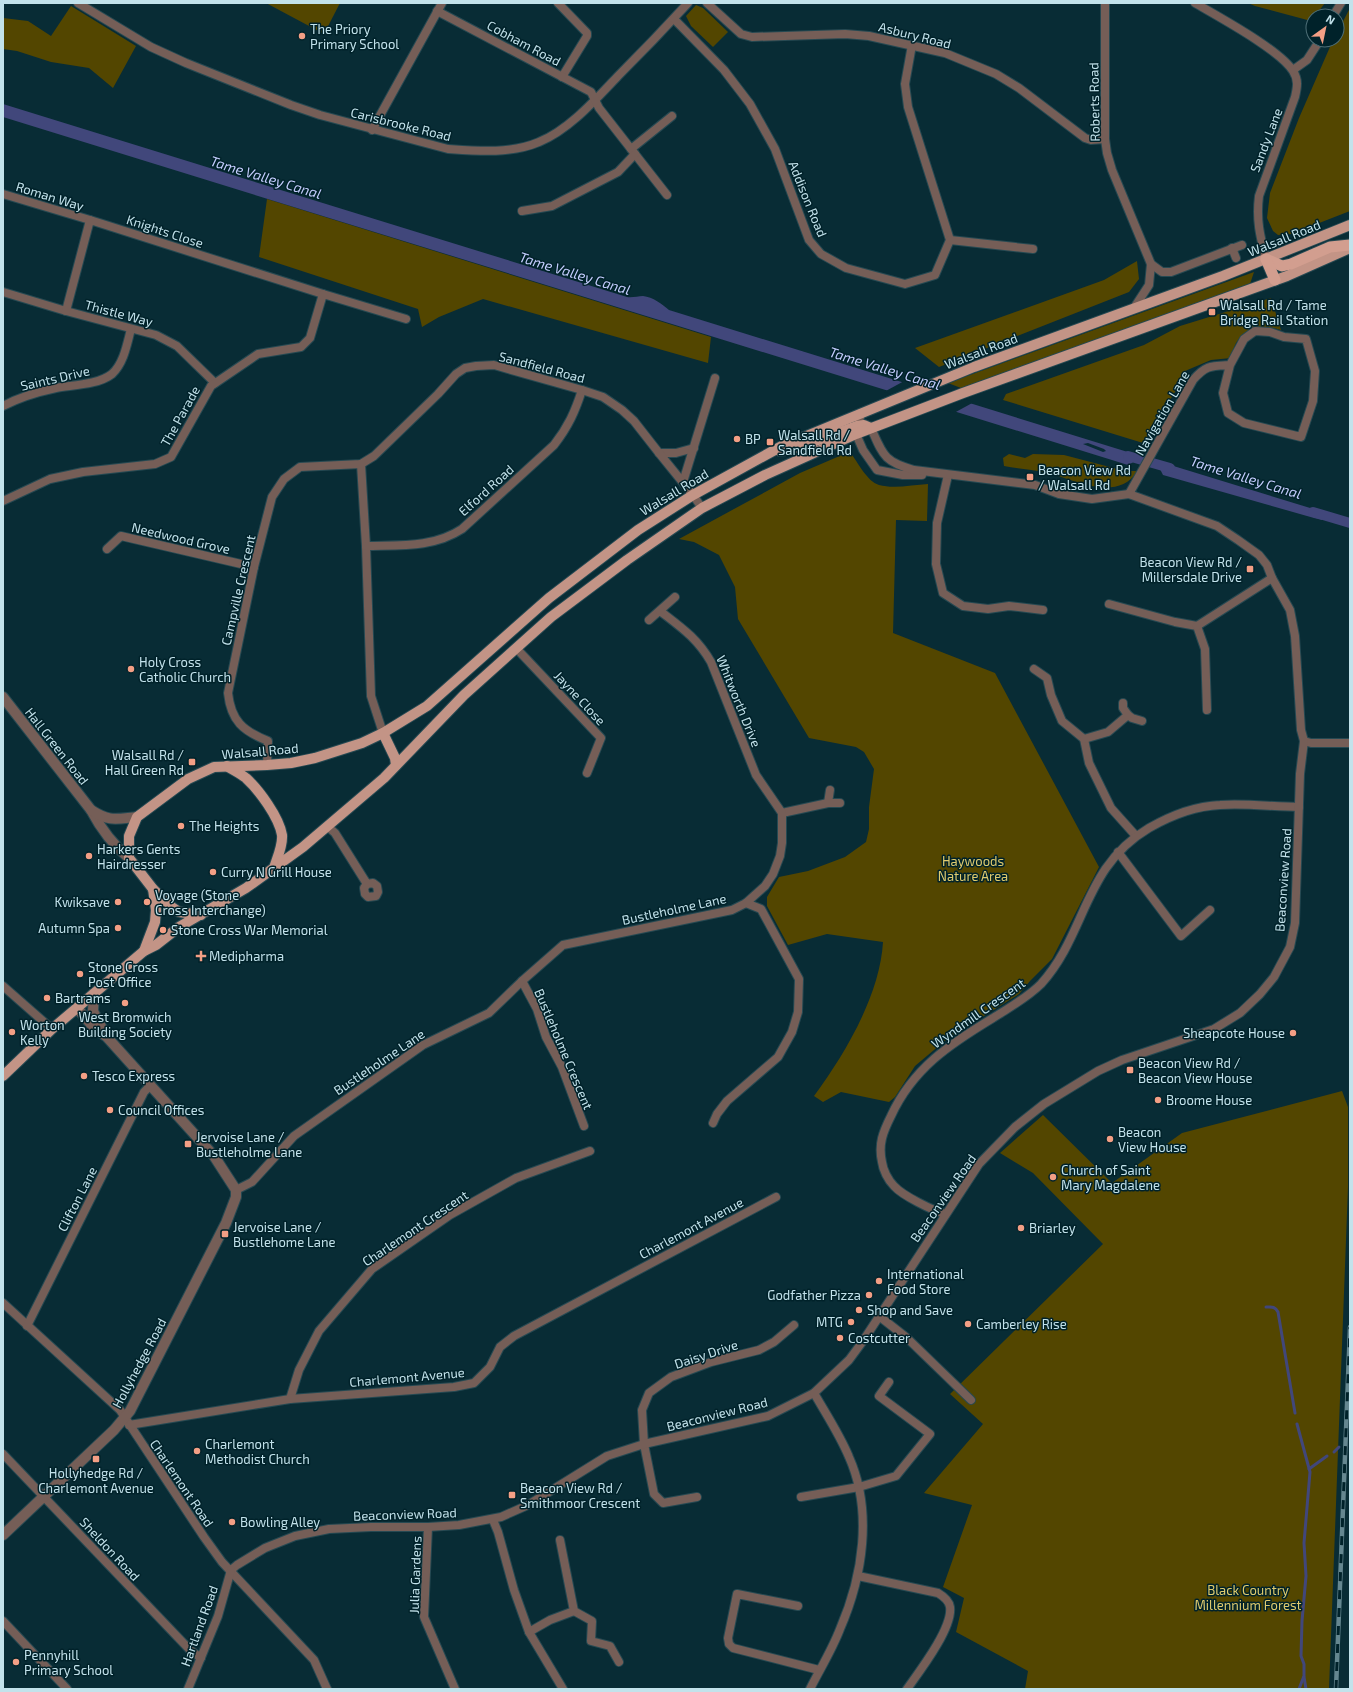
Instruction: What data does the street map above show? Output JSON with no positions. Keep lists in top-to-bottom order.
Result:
{
  "streets": {
    "main road": ["Walsall Road"],
    "street": [
      "Asbury Road",
      "Cobham Road",
      "Roberts Road",
      "Carisbrooke Road",
      "Sandy Lane",
      "Roman Way",
      "Addison Road",
      "Knights Close",
      "Thistle Way",
      "Sandfield Road",
      "Saints Drive",
      "Navigation Lane",
      "The Parade",
      "Elford Road",
      "Needwood Grove",
      "Campville Crescent",
      "Jayne Close",
      "Whitworth Drive",
      "Hall Green Road",
      "Beaconview Road",
      "Bustleholme Lane",
      "Wyndmill Crescent",
      "Bustleholme Crescent",
      "Clifton Lane",
      "Charlemont Crescent",
      "Charlemont Avenue",
      "Daisy Drive",
      "Hollyhedge Road",
      "Charlemont Road",
      "Sheldon Road",
      "Julia Gardens",
      "Hartland Road"
    ]
  },
  "crossings": [
    ["Asbury Road", "Roberts Road"],
    ["Cobham Road", "Carisbrooke Road"],
    ["Carisbrooke Road", "Addison Road"],
    ["Sandy Lane", "Walsall Road"],
    ["Roman Way", "Knights Close"],
    ["Knights Close", "The Parade"],
    ["Walsall Road", "Sandfield Road"],
    ["Walsall Road", "Campville Crescent"],
    ["Walsall Road", "Hall Green Road"],
    ["Thistle Way", "Saints Drive"],
    ["Thistle Way", "The Parade"],
    ["Sandfield Road", "Elford Road"],
    ["Sandfield Road", "Campville Crescent"],
    ["Navigation Lane", "Beaconview Road"],
    ["Needwood Grove", "Campville Crescent"],
    ["Beaconview Road", "Wyndmill Crescent"],
    ["Beaconview Road", "Daisy Drive"],
    ["Beaconview Road", "Charlemont Road"],
    ["Beaconview Road", "Julia Gardens"],
    ["Beaconview Road", "Hartland Road"],
    ["Bustleholme Lane", "Bustleholme Crescent"],
    ["Bustleholme Lane", "Hollyhedge Road"],
    ["Clifton Lane", "Charlemont Road"],
    ["Charlemont Crescent", "Charlemont Avenue"],
    ["Charlemont Avenue", "Hollyhedge Road"],
    ["Charlemont Avenue", "Charlemont Road"],
    ["Hollyhedge Road", "Charlemont Road"],
    ["Hollyhedge Road", "Sheldon Road"],
    ["Charlemont Road", "Hartland Road"],
    ["Sheldon Road", "Hartland Road"]
  ],
  "water": ["Tame Valley Canal"],
  "parks": ["Haywoods Nature Area", "Black Country Millennium Forest"],
  "places": {
    "other": [
      "The Priory Primary School",
      "BP",
      "Holy Cross Catholic Church",
      "The Heights",
      "Harkers Gents Hairdresser",
      "Curry N Grill House",
      "Kwiksave",
      "Voyage (Stone Cross Interchange)",
      "Autumn Spa",
      "Stone Cross War Memorial",
      "Stone Cross Post Office",
      "Bartrams",
      "West Bromwich Building Society",
      "Worton Kelly",
      "Sheapcote House",
      "Tesco Express",
      "Broome House",
      "Council Offices",
      "Beacon View House",
      "Church of Saint Mary Magdalene",
      "Briarley",
      "International Food Store",
      "Godfather Pizza",
      "Shop and Save",
      "MTG",
      "Camberley Rise",
      "Costcutter",
      "Charlemont Methodist Church",
      "Bowling Alley",
      "Pennyhill Primary School"
    ],
    "transit": [
      "Walsall Rd / Tame Bridge Rail Station",
      "Walsall Rd / Sandfield Rd",
      "Beacon View Rd / Walsall Rd",
      "Beacon View Rd / Millersdale Drive",
      "Walsall Rd / Hall Green Rd",
      "Beacon View Rd / Beacon View House",
      "Jervoise Lane / Bustleholme Lane",
      "Jervoise Lane / Bustlehome Lane",
      "Hollyhedge Rd / Charlemont Avenue",
      "Beacon View Rd / Smithmoor Crescent"
    ],
    "health": ["Medipharma"]
  },
  "north": "top right"
}
